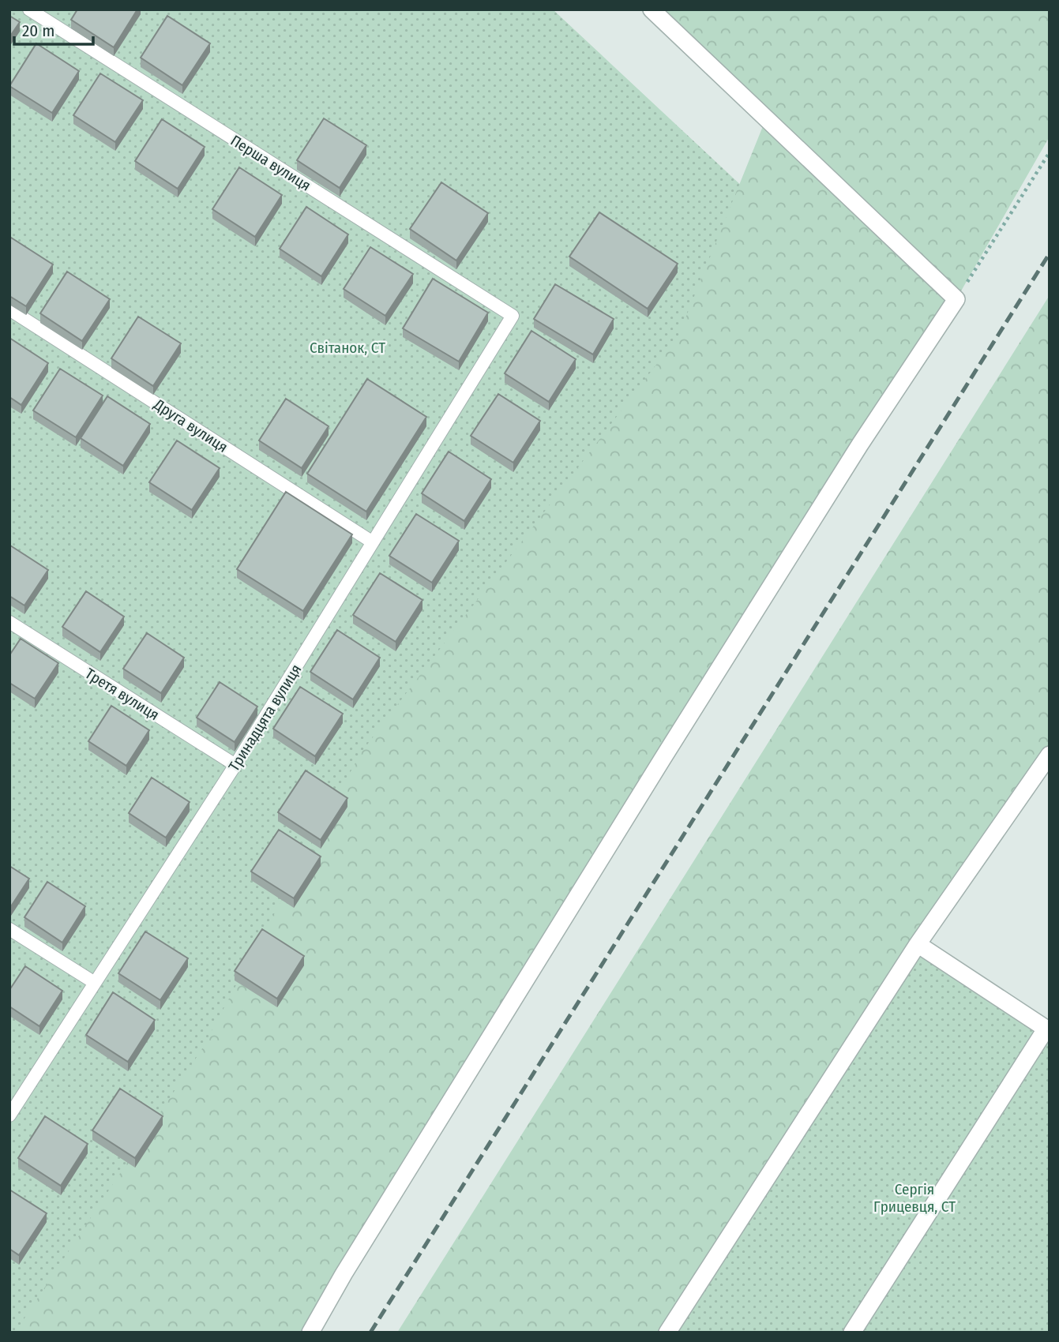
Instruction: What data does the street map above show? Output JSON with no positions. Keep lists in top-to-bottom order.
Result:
{
  "streets": {
    "lane": [
      "Перша вулиця",
      "Друга вулиця",
      "Третя вулиця",
      "Тринадцята вулиця"
    ]
  },
  "crossings": [
    ["Перша вулиця", "Тринадцята вулиця"],
    ["Друга вулиця", "Тринадцята вулиця"],
    ["Третя вулиця", "Тринадцята вулиця"]
  ],
  "parks": ["Світанок, СТ", "Сергія Грицевця, СТ"],
  "scale_bar": "20 m"
}
